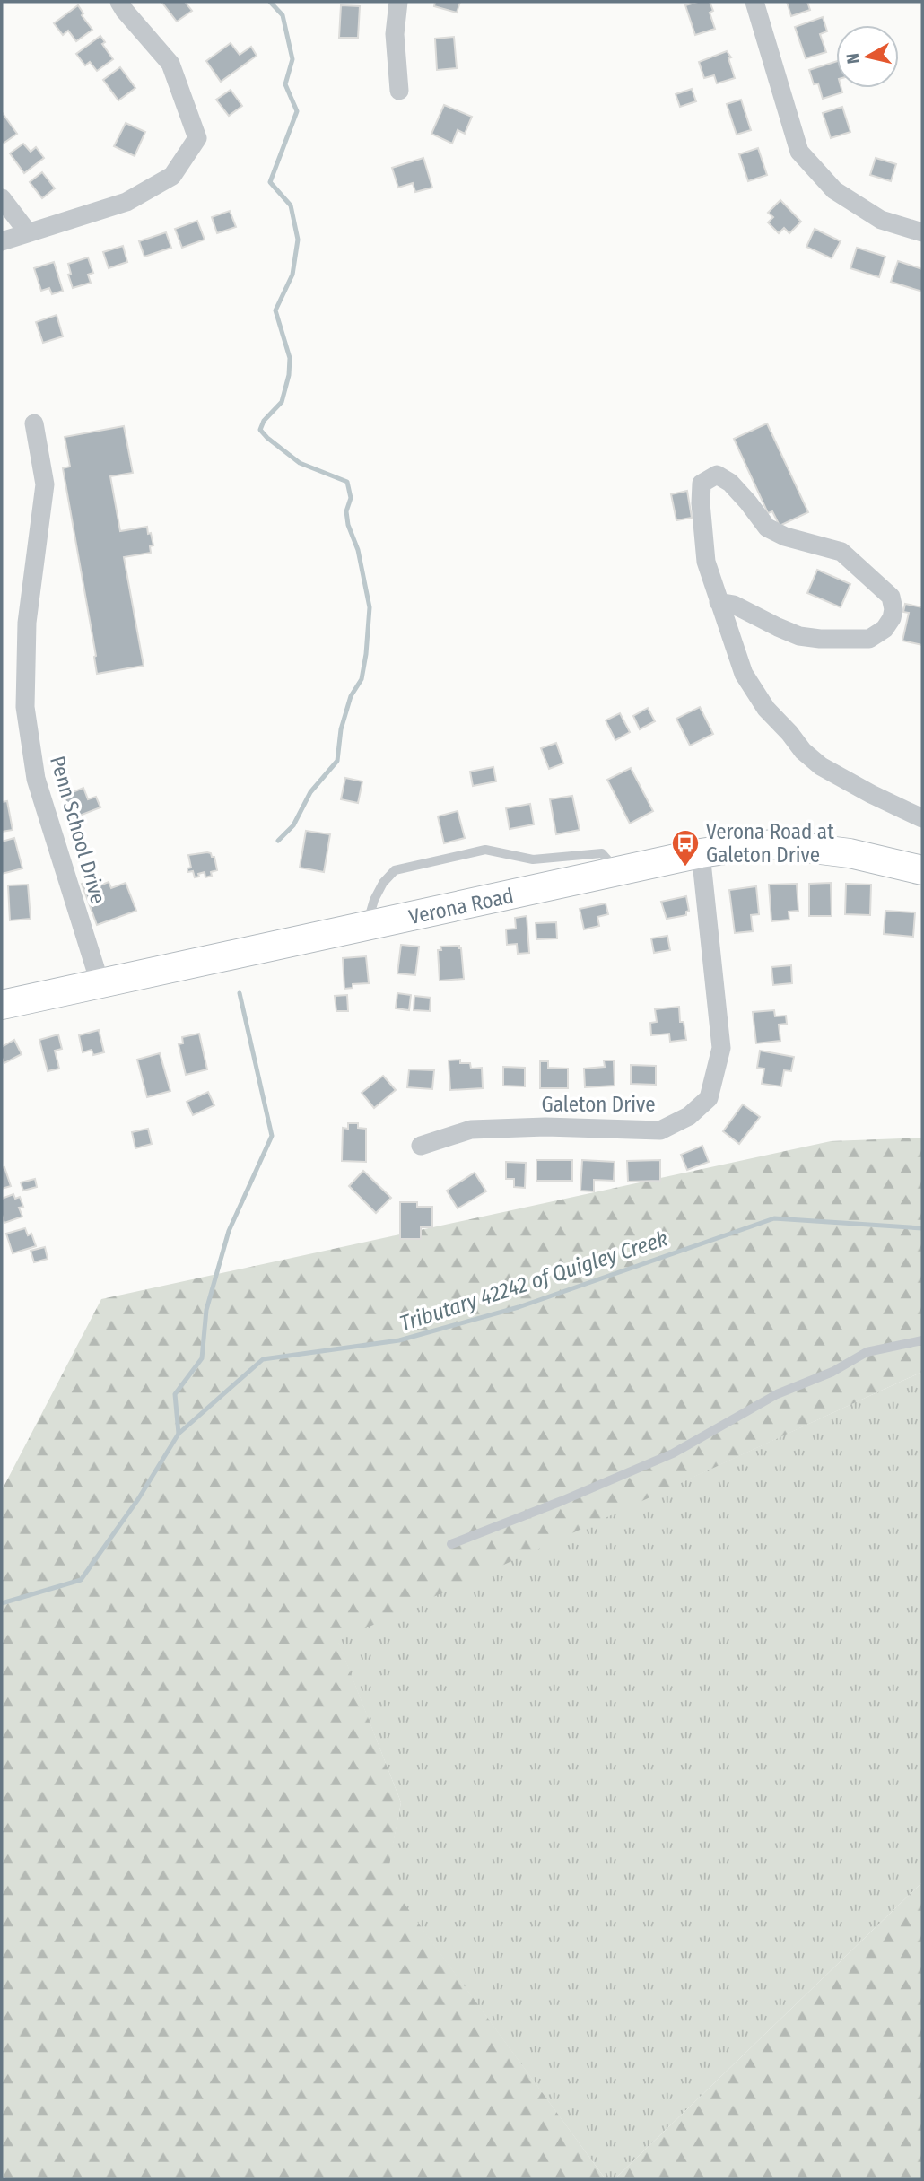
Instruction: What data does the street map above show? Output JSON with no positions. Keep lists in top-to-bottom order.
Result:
{
  "streets": {
    "street": ["Penn School Drive", "Verona Road", "Galeton Drive"]
  },
  "crossings": [
    ["Penn School Drive", "Verona Road"],
    ["Verona Road", "Galeton Drive"]
  ],
  "water": ["Tributary 42242 of Quigley Creek"],
  "places": {
    "bus stop": ["Verona Road at Galeton Drive"]
  },
  "north": "left"
}
